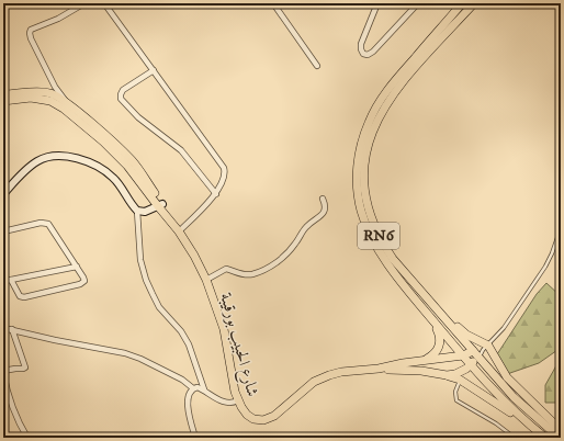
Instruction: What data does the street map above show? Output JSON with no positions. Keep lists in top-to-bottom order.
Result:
{
  "streets": {
    "main road": ["RN6", "شارع الحبيب بورقيبة"]
  },
  "crossings": [
    ["RN6", "شارع الحبيب بورقيبة"]
  ]
}
